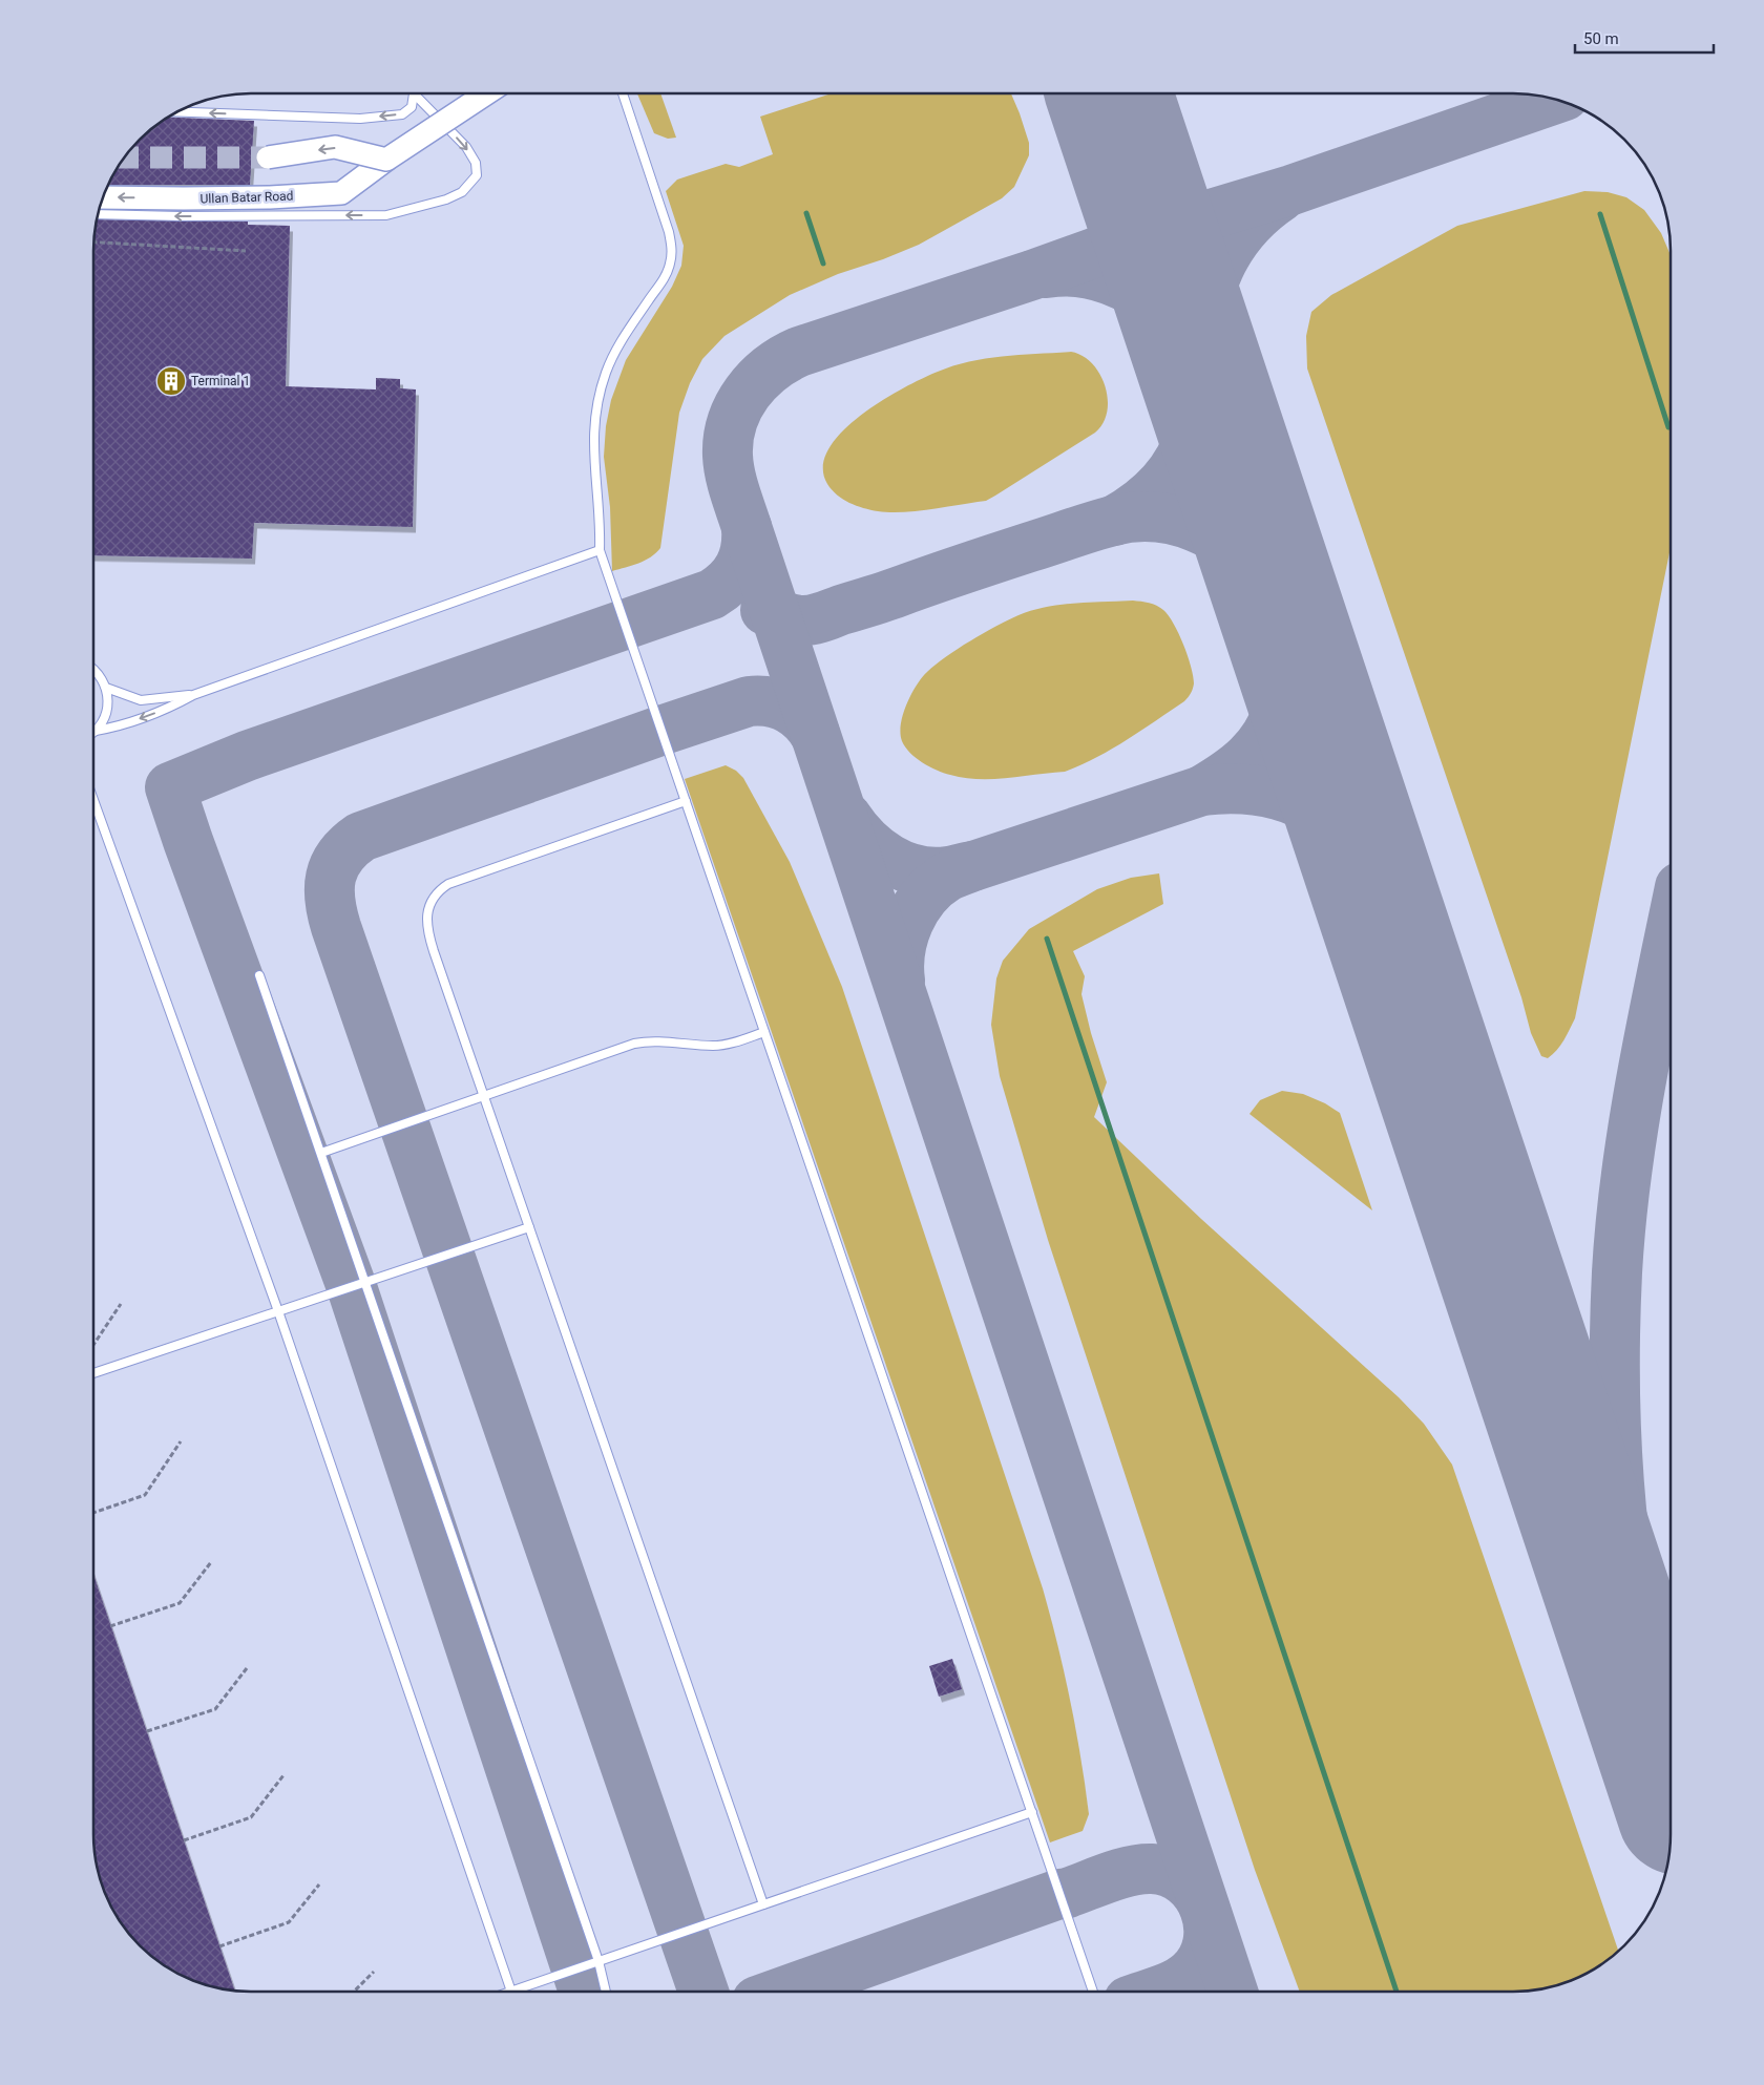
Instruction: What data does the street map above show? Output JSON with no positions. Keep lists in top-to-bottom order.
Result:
{
  "streets": {
    "street": ["Ullan Batar Road"]
  },
  "places": {
    "building": ["Terminal 1"]
  },
  "scale_bar": "50 m"
}
